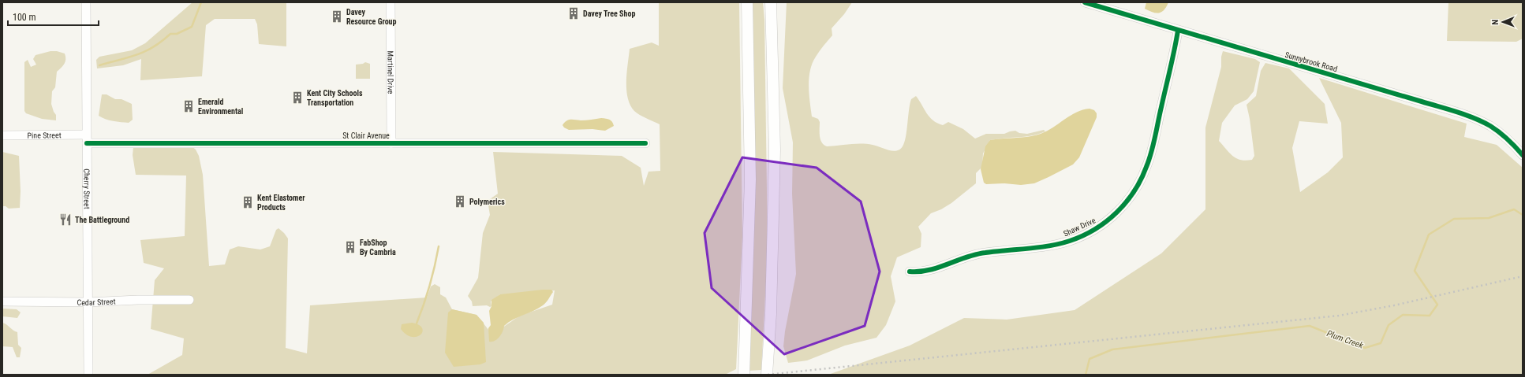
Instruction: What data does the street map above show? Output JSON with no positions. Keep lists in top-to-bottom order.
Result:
{
  "streets": {
    "street": [
      "Sunnybrook Road",
      "Martinel Drive",
      "Pine Street",
      "St Clair Avenue",
      "Cherry Street",
      "Shaw Drive",
      "Cedar Street"
    ]
  },
  "crossings": [
    ["Sunnybrook Road", "Shaw Drive"],
    ["Martinel Drive", "St Clair Avenue"],
    ["Pine Street", "St Clair Avenue"],
    ["Pine Street", "Cherry Street"],
    ["St Clair Avenue", "Cherry Street"],
    ["Cherry Street", "Cedar Street"]
  ],
  "water": ["Plum Creek"],
  "places": {
    "building": [
      "Davey Tree Shop",
      "Davey Resource Group",
      "Kent City Schools Transportation",
      "Emerald Environmental",
      "Polymerics",
      "Kent Elastomer Products",
      "FabShop By Cambria"
    ],
    "restaurant": ["The Battleground"]
  },
  "scale_bar": "100 m",
  "north": "left"
}
